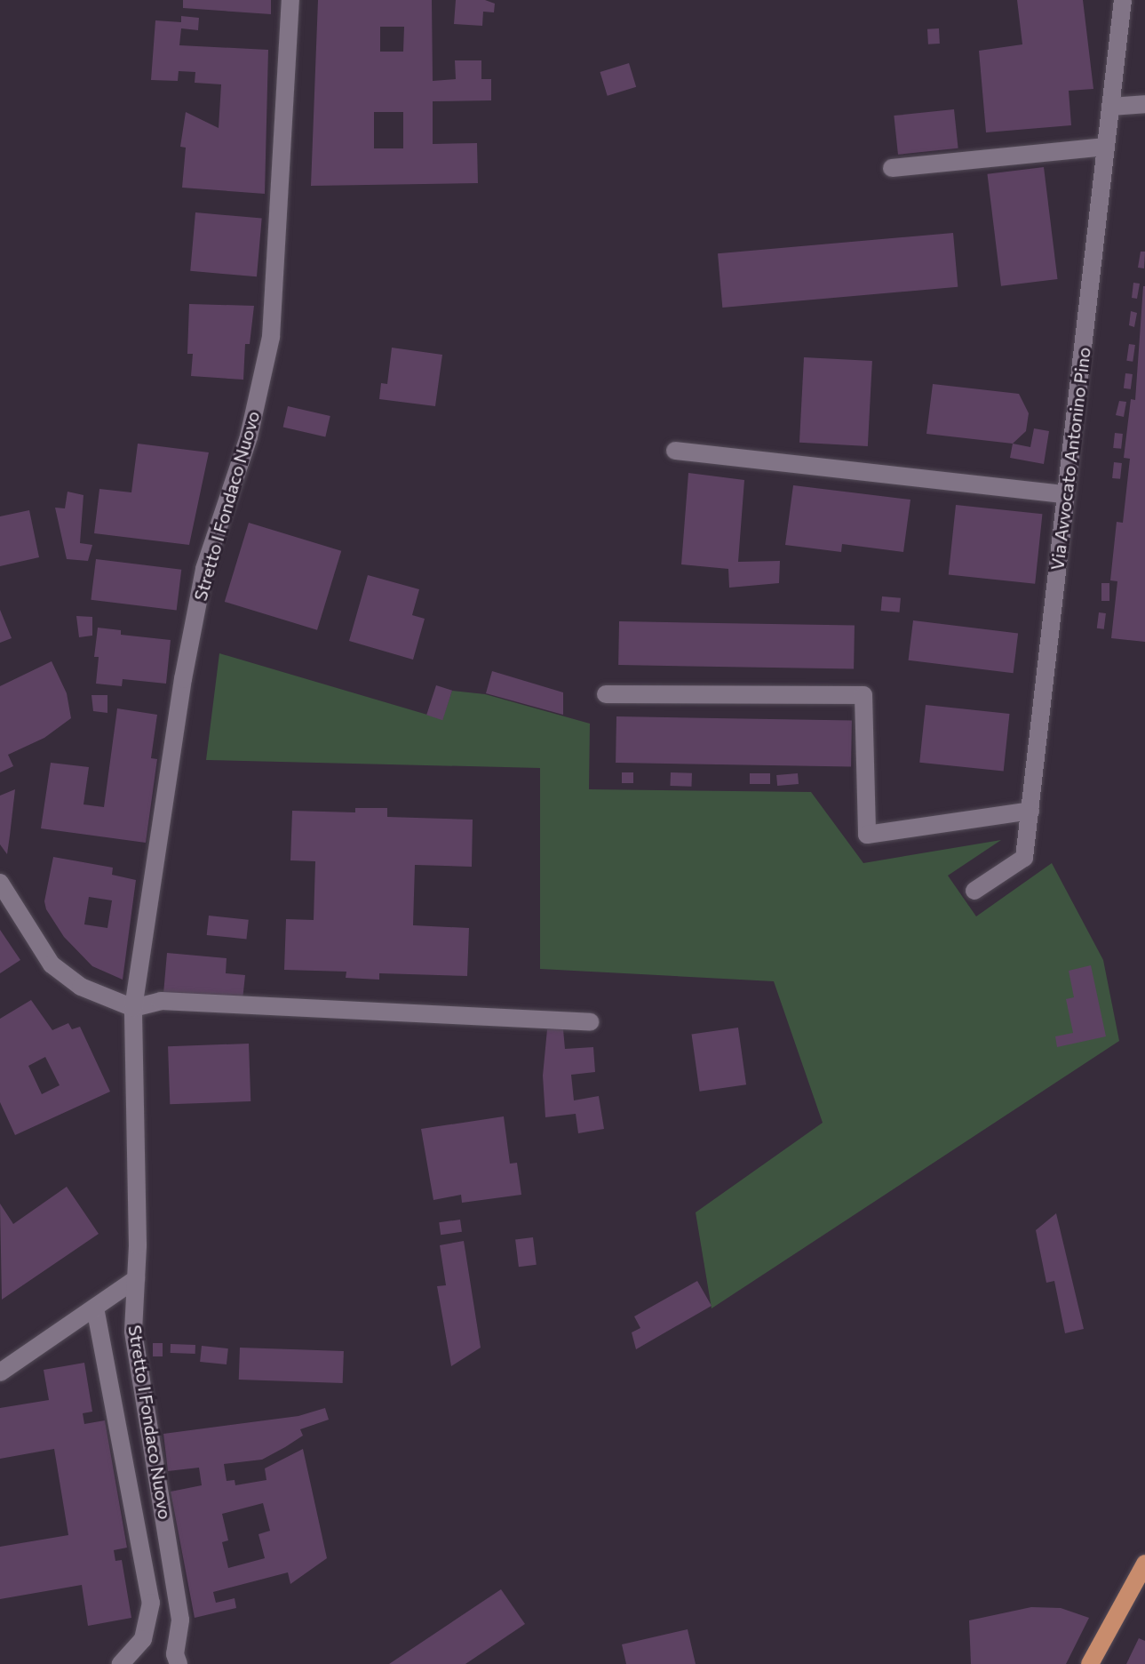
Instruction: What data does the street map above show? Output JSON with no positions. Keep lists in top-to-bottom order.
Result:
{
  "streets": {
    "street": ["Via Avvocato Antonino Pino", "Stretto I Fondaco Nuovo"]
  }
}
